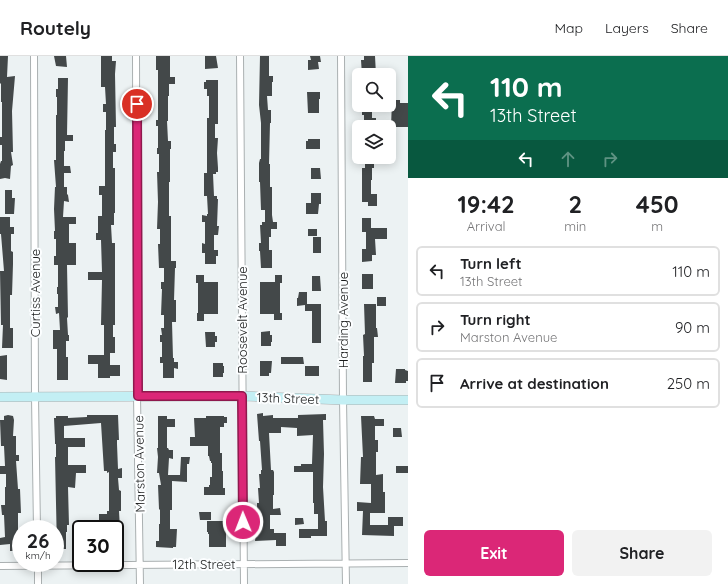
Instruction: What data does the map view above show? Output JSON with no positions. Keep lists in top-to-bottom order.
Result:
{
  "streets": {
    "main road": ["13th Street"],
    "street": [
      "Curtiss Avenue",
      "Roosevelt Avenue",
      "Harding Avenue",
      "Marston Avenue",
      "12th Street"
    ]
  },
  "crossings": [
    ["Curtiss Avenue", "13th Street"],
    ["Roosevelt Avenue", "13th Street"],
    ["Roosevelt Avenue", "12th Street"],
    ["Harding Avenue", "13th Street"],
    ["Harding Avenue", "12th Street"],
    ["13th Street", "Marston Avenue"],
    ["Marston Avenue", "12th Street"]
  ],
  "page": {
    "header": "Routely",
    "nav": ["Map", "Layers", "Share"],
    "turn": ["110 m", "13th Street"],
    "eta": [
      "19:42",
      "Arrival",
      "2",
      "min",
      "450",
      "m"
    ],
    "list": [
      {
        "name": "Turn left",
        "note": "13th Street",
        "value": "110 m"
      },
      {
        "name": "Turn right",
        "note": "Marston Avenue",
        "value": "90 m"
      },
      {
        "name": "Arrive at destination",
        "value": "250 m"
      }
    ],
    "speed": "26 km/h",
    "limit": "30",
    "buttons": ["Exit", "Share"]
  }
}
